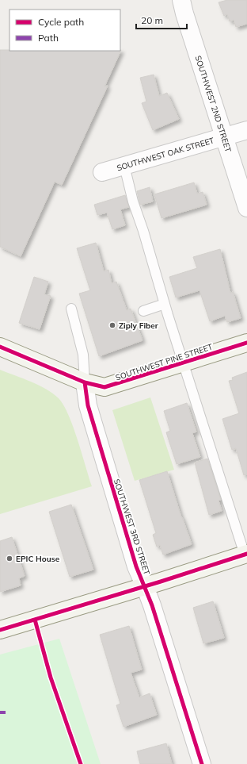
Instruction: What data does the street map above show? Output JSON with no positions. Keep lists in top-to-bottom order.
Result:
{
  "streets": {
    "main road": ["SOUTHWEST PINE STREET"],
    "street": ["SOUTHWEST 2ND STREET", "SOUTHWEST OAK STREET", "SOUTHWEST 3RD STREET"]
  },
  "crossings": [
    ["SOUTHWEST 2ND STREET", "SOUTHWEST OAK STREET"],
    ["SOUTHWEST PINE STREET", "SOUTHWEST 3RD STREET"]
  ],
  "places": ["Ziply Fiber", "EPIC House"],
  "legend": ["Cycle path", "Path"],
  "scale_bar": "20 m"
}
